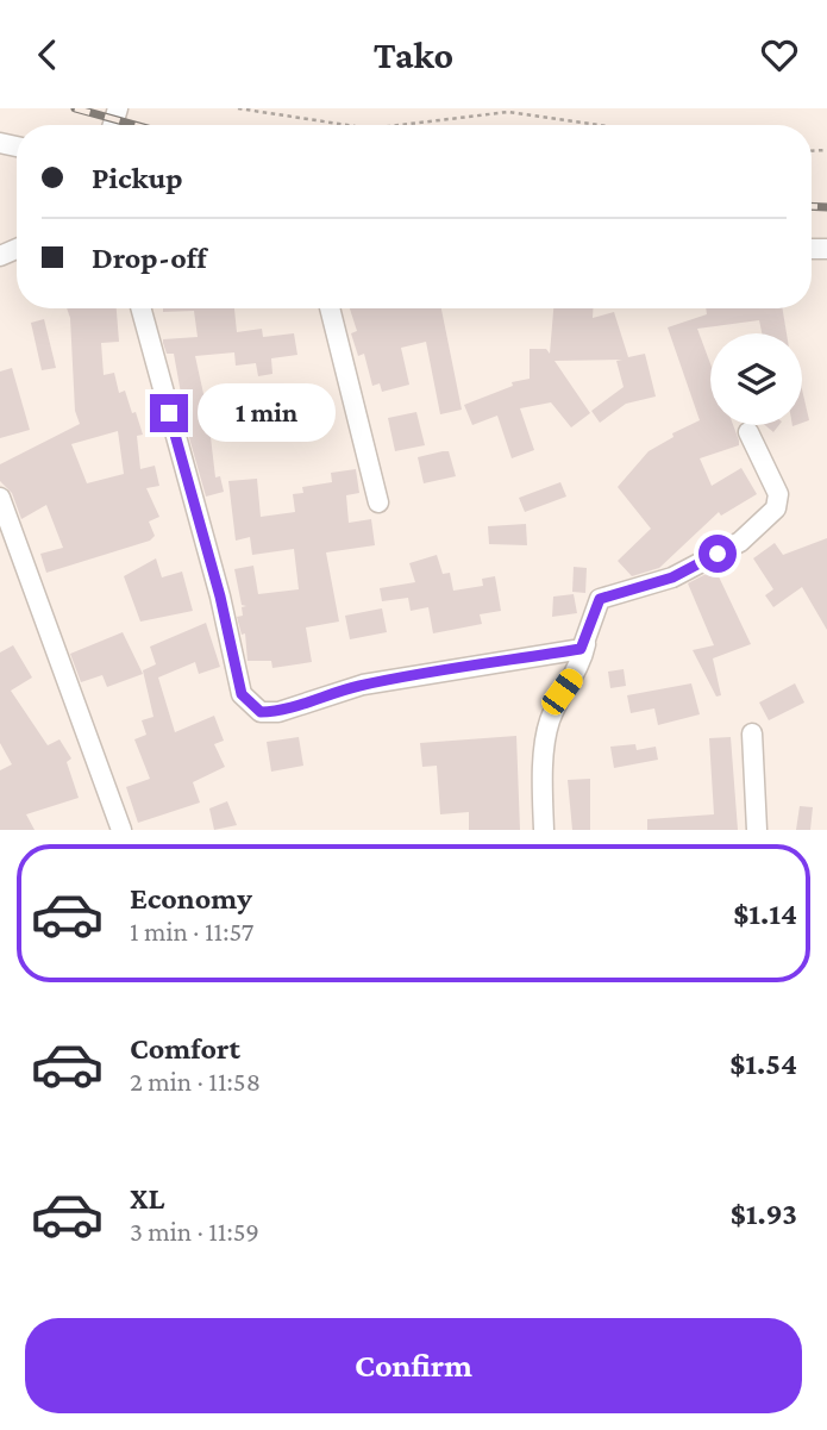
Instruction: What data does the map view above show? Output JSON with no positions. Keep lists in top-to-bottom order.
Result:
{
  "page": {
    "header": "Tako",
    "banner": ["Pickup", "Drop-off"],
    "bubble": "1 min",
    "list": [
      {
        "name": "Economy",
        "note": "1 min · 11:57",
        "value": "$1.14"
      },
      {
        "name": "Comfort",
        "note": "2 min · 11:58",
        "value": "$1.54"
      },
      {
        "name": "XL",
        "note": "3 min · 11:59",
        "value": "$1.93"
      }
    ],
    "buttons": "Confirm"
  }
}
